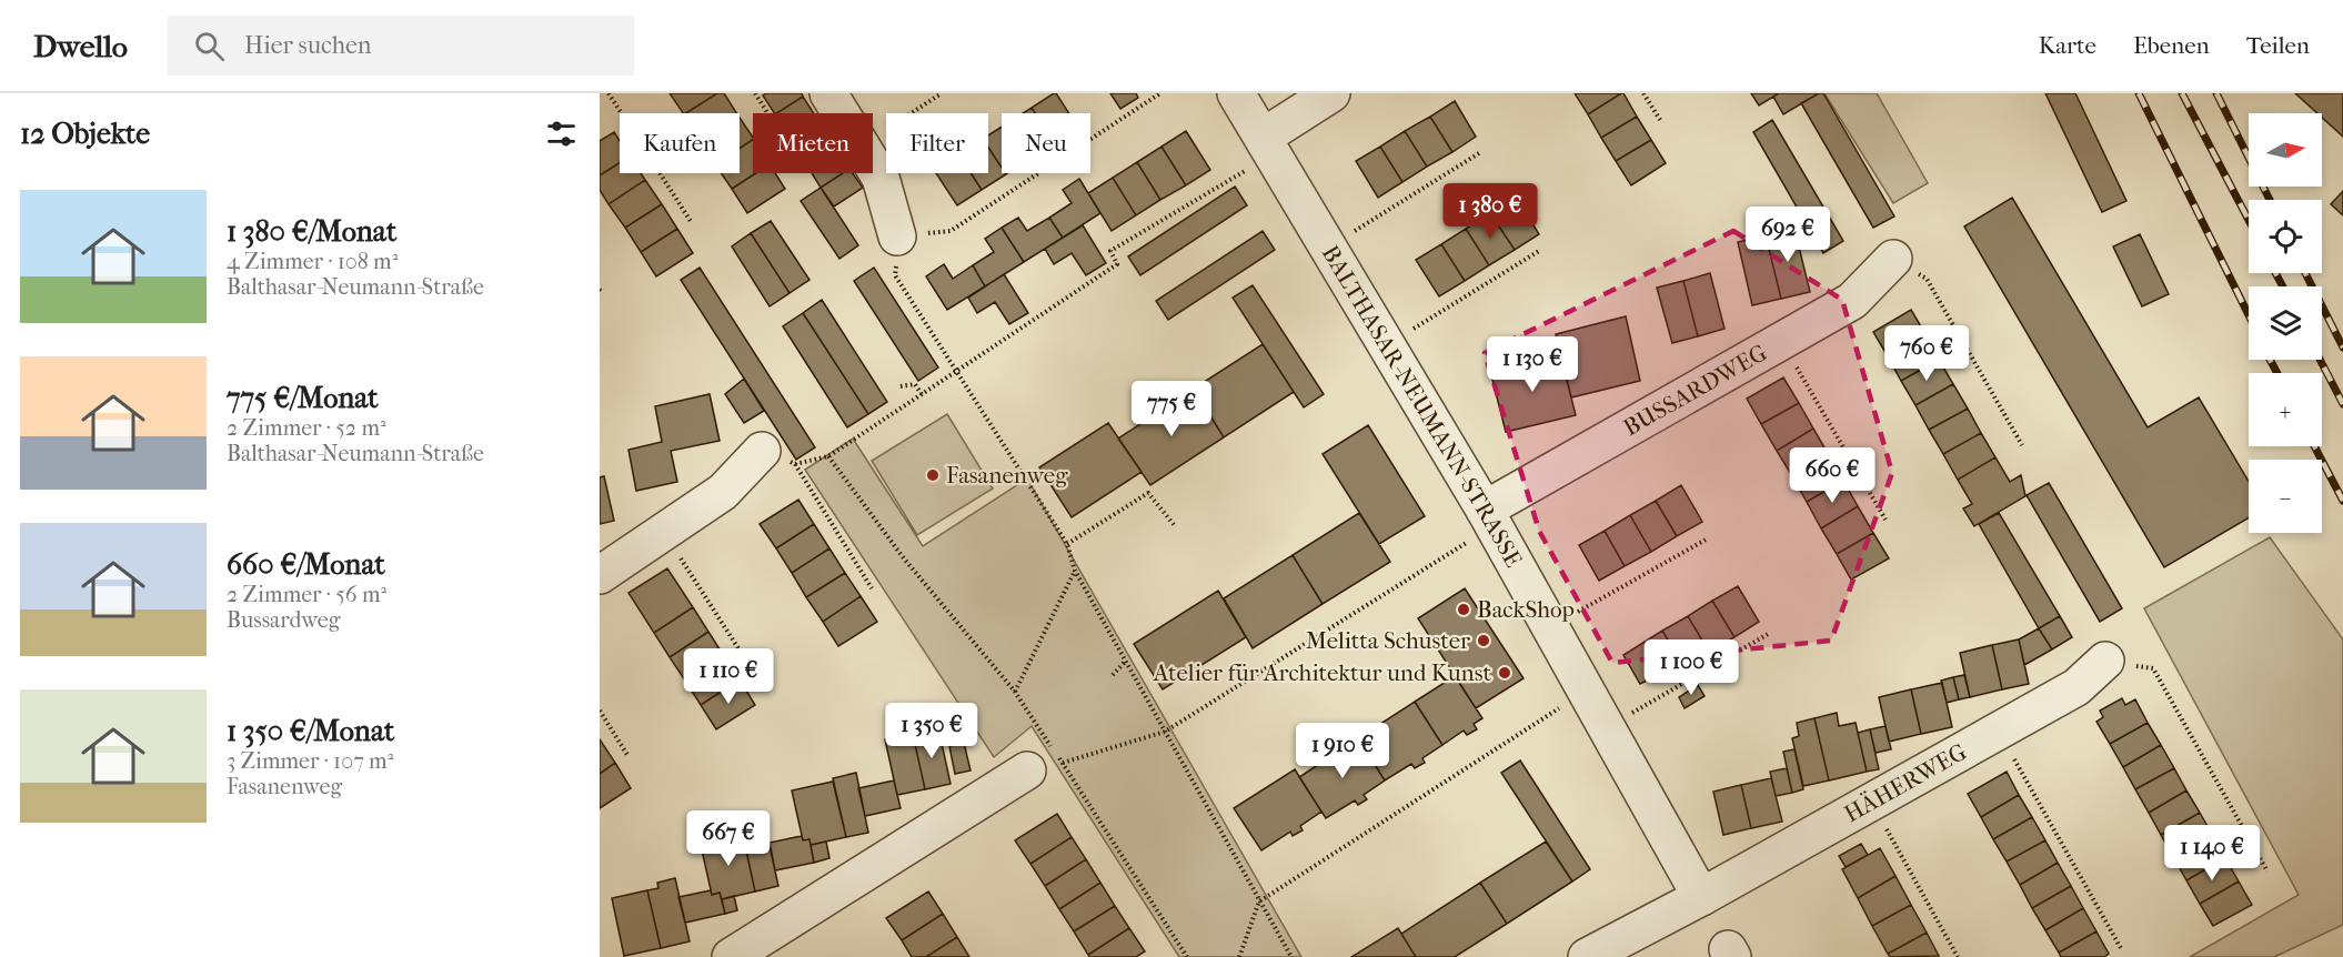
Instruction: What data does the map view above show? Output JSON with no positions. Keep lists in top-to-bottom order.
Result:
{
  "streets": {
    "street": ["BUSSARDWEG", "BALTHASAR-NEUMANN-STRASSE", "HÄHERWEG"]
  },
  "crossings": [
    ["BUSSARDWEG", "BALTHASAR-NEUMANN-STRASSE"],
    ["BALTHASAR-NEUMANN-STRASSE", "HÄHERWEG"]
  ],
  "places": [
    "Fasanenweg",
    "BackShop",
    "Melitta Schuster",
    "Atelier für Architektur und Kunst"
  ],
  "north": "right",
  "page": {
    "header": "Dwello",
    "search": "Hier suchen",
    "nav": ["Karte", "Ebenen", "Teilen"],
    "heading": "12 Objekte",
    "map_buttons": ["+", "−"],
    "chip": [
      "Kaufen",
      "Mieten",
      "Filter",
      "Neu"
    ],
    "list": [
      {
        "name": "1 380 €/Monat",
        "note": "4 Zimmer · 108 m² · Balthasar-Neumann-Straße"
      },
      {
        "name": "775 €/Monat",
        "note": "2 Zimmer · 52 m² · Balthasar-Neumann-Straße"
      },
      {
        "name": "660 €/Monat",
        "note": "2 Zimmer · 56 m² · Bussardweg"
      },
      {
        "name": "1 350 €/Monat",
        "note": "3 Zimmer · 107 m² · Fasanenweg"
      }
    ],
    "price": [
      "1 380 €",
      "692 €",
      "760 €",
      "1 130 €",
      "775 €",
      "660 €",
      "1 100 €",
      "1 110 €",
      "1 350 €",
      "1 910 €",
      "667 €",
      "1 140 €"
    ]
  }
}
